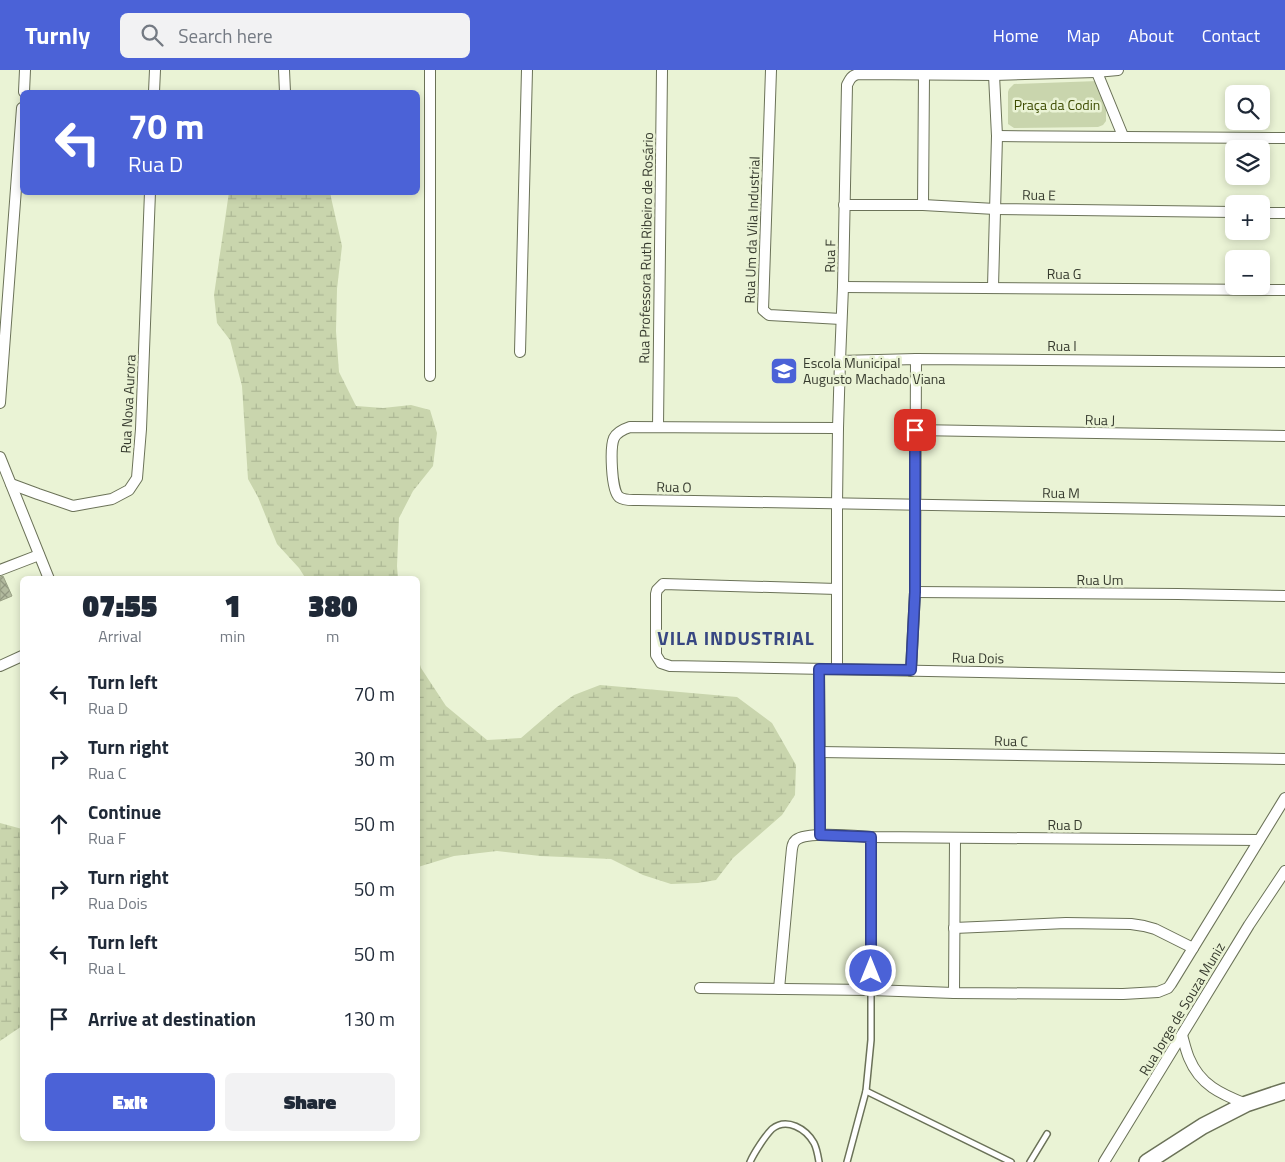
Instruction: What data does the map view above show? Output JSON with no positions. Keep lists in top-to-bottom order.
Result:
{
  "streets": {
    "street": [
      "Rua E",
      "Rua Um da Vila Industrial",
      "Rua Professora Ruth Ribeiro de Rosário",
      "Rua F",
      "Rua G",
      "Rua I",
      "Rua Nova Aurora",
      "Rua J",
      "Rua O",
      "Rua M",
      "Rua Um",
      "Rua Dois",
      "Rua C",
      "Rua D",
      "Rua Jorge de Souza Muniz"
    ]
  },
  "crossings": [
    ["Rua E", "Rua F"],
    ["Rua Um da Vila Industrial", "Rua F"],
    ["Rua Professora Ruth Ribeiro de Rosário", "Rua O"],
    ["Rua F", "Rua G"],
    ["Rua F", "Rua I"],
    ["Rua F", "Rua O"],
    ["Rua F", "Rua M"],
    ["Rua F", "Rua Dois"],
    ["Rua O", "Rua M"]
  ],
  "districts": ["VILA INDUSTRIAL"],
  "parks": ["Praça da Codin"],
  "places": {
    "school or university": ["Escola Municipal Augusto Machado Viana"]
  },
  "page": {
    "header": "Turnly",
    "search": "Search here",
    "nav": [
      "Home",
      "Map",
      "About",
      "Contact"
    ],
    "map_buttons": ["+", "−"],
    "turn": ["70 m", "Rua D"],
    "eta": [
      "07:55",
      "Arrival",
      "1",
      "min",
      "380",
      "m"
    ],
    "list": [
      {
        "name": "Turn left",
        "note": "Rua D",
        "value": "70 m"
      },
      {
        "name": "Turn right",
        "note": "Rua C",
        "value": "30 m"
      },
      {
        "name": "Continue",
        "note": "Rua F",
        "value": "50 m"
      },
      {
        "name": "Turn right",
        "note": "Rua Dois",
        "value": "50 m"
      },
      {
        "name": "Turn left",
        "note": "Rua L",
        "value": "50 m"
      },
      {
        "name": "Arrive at destination",
        "value": "130 m"
      }
    ],
    "buttons": ["Exit", "Share"]
  }
}
